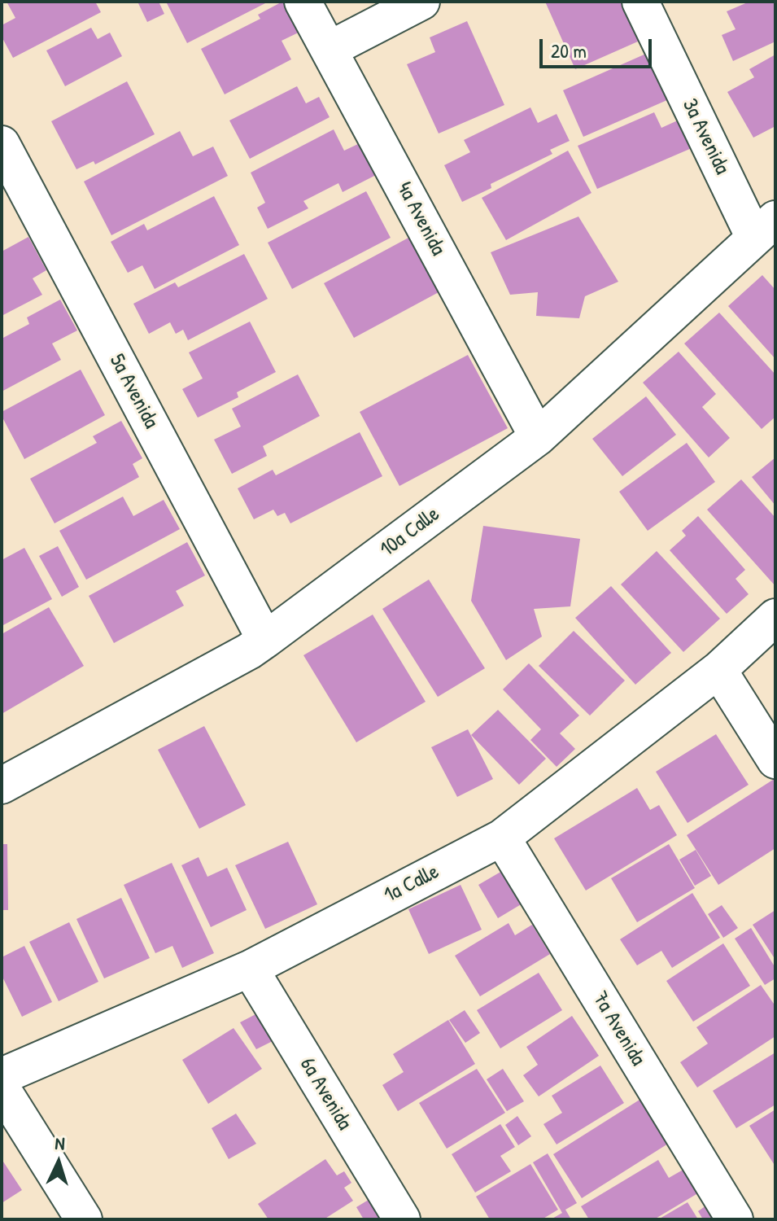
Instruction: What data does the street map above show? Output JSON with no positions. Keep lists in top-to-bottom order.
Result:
{
  "streets": {
    "street": [
      "3a Avenida",
      "4a Avenida",
      "5a Avenida",
      "10a Calle",
      "1a Calle",
      "7a Avenida",
      "6a Avenida"
    ]
  },
  "crossings": [
    ["3a Avenida", "10a Calle"],
    ["4a Avenida", "10a Calle"],
    ["5a Avenida", "10a Calle"],
    ["1a Calle", "7a Avenida"],
    ["1a Calle", "6a Avenida"]
  ],
  "scale_bar": "20 m",
  "north": "top"
}
